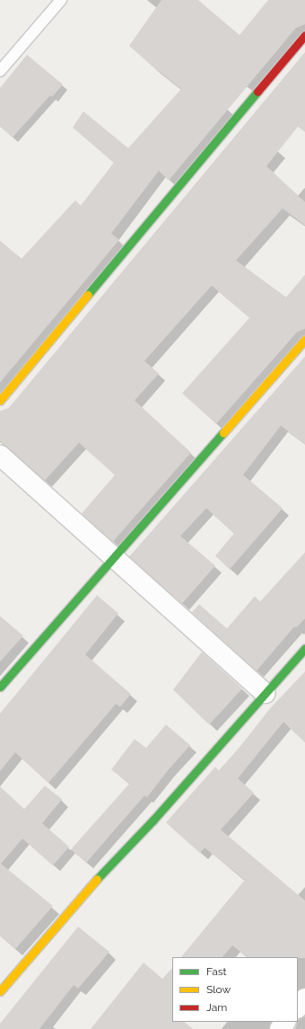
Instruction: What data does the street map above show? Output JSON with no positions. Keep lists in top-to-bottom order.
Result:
{
  "legend": ["Fast", "Slow", "Jam"]
}
